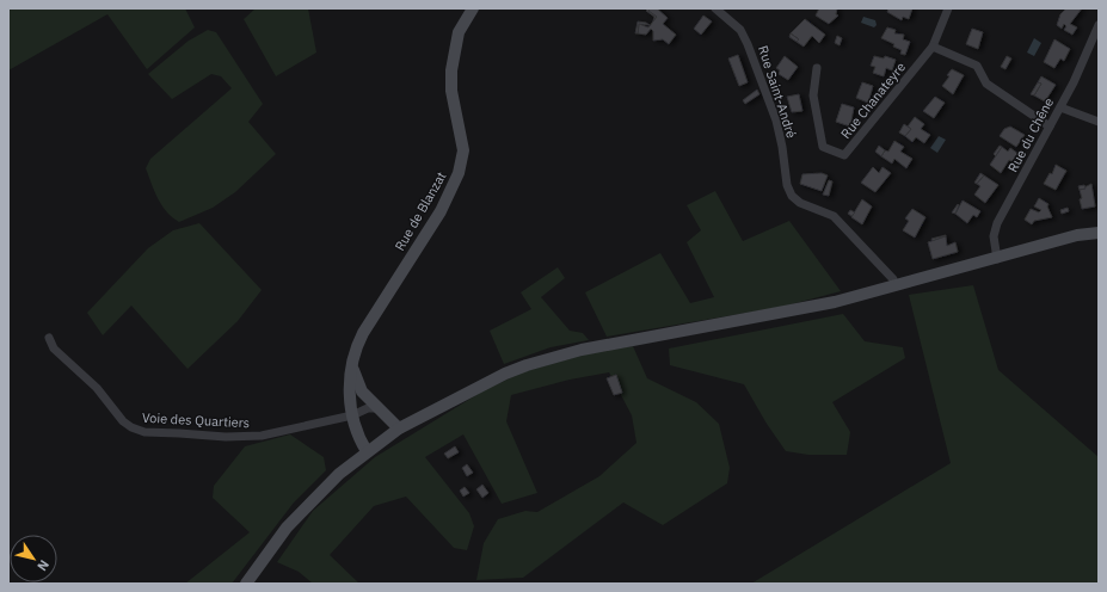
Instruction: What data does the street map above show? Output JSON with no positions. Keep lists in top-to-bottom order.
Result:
{
  "streets": {
    "main road": ["Rue de Blanzat"],
    "street": [
      "Rue Saint-André",
      "Rue Chanateyre",
      "Rue du Chêne",
      "Voie des Quartiers"
    ]
  },
  "crossings": [
    ["Rue de Blanzat", "Voie des Quartiers"]
  ],
  "north": "bottom right"
}
